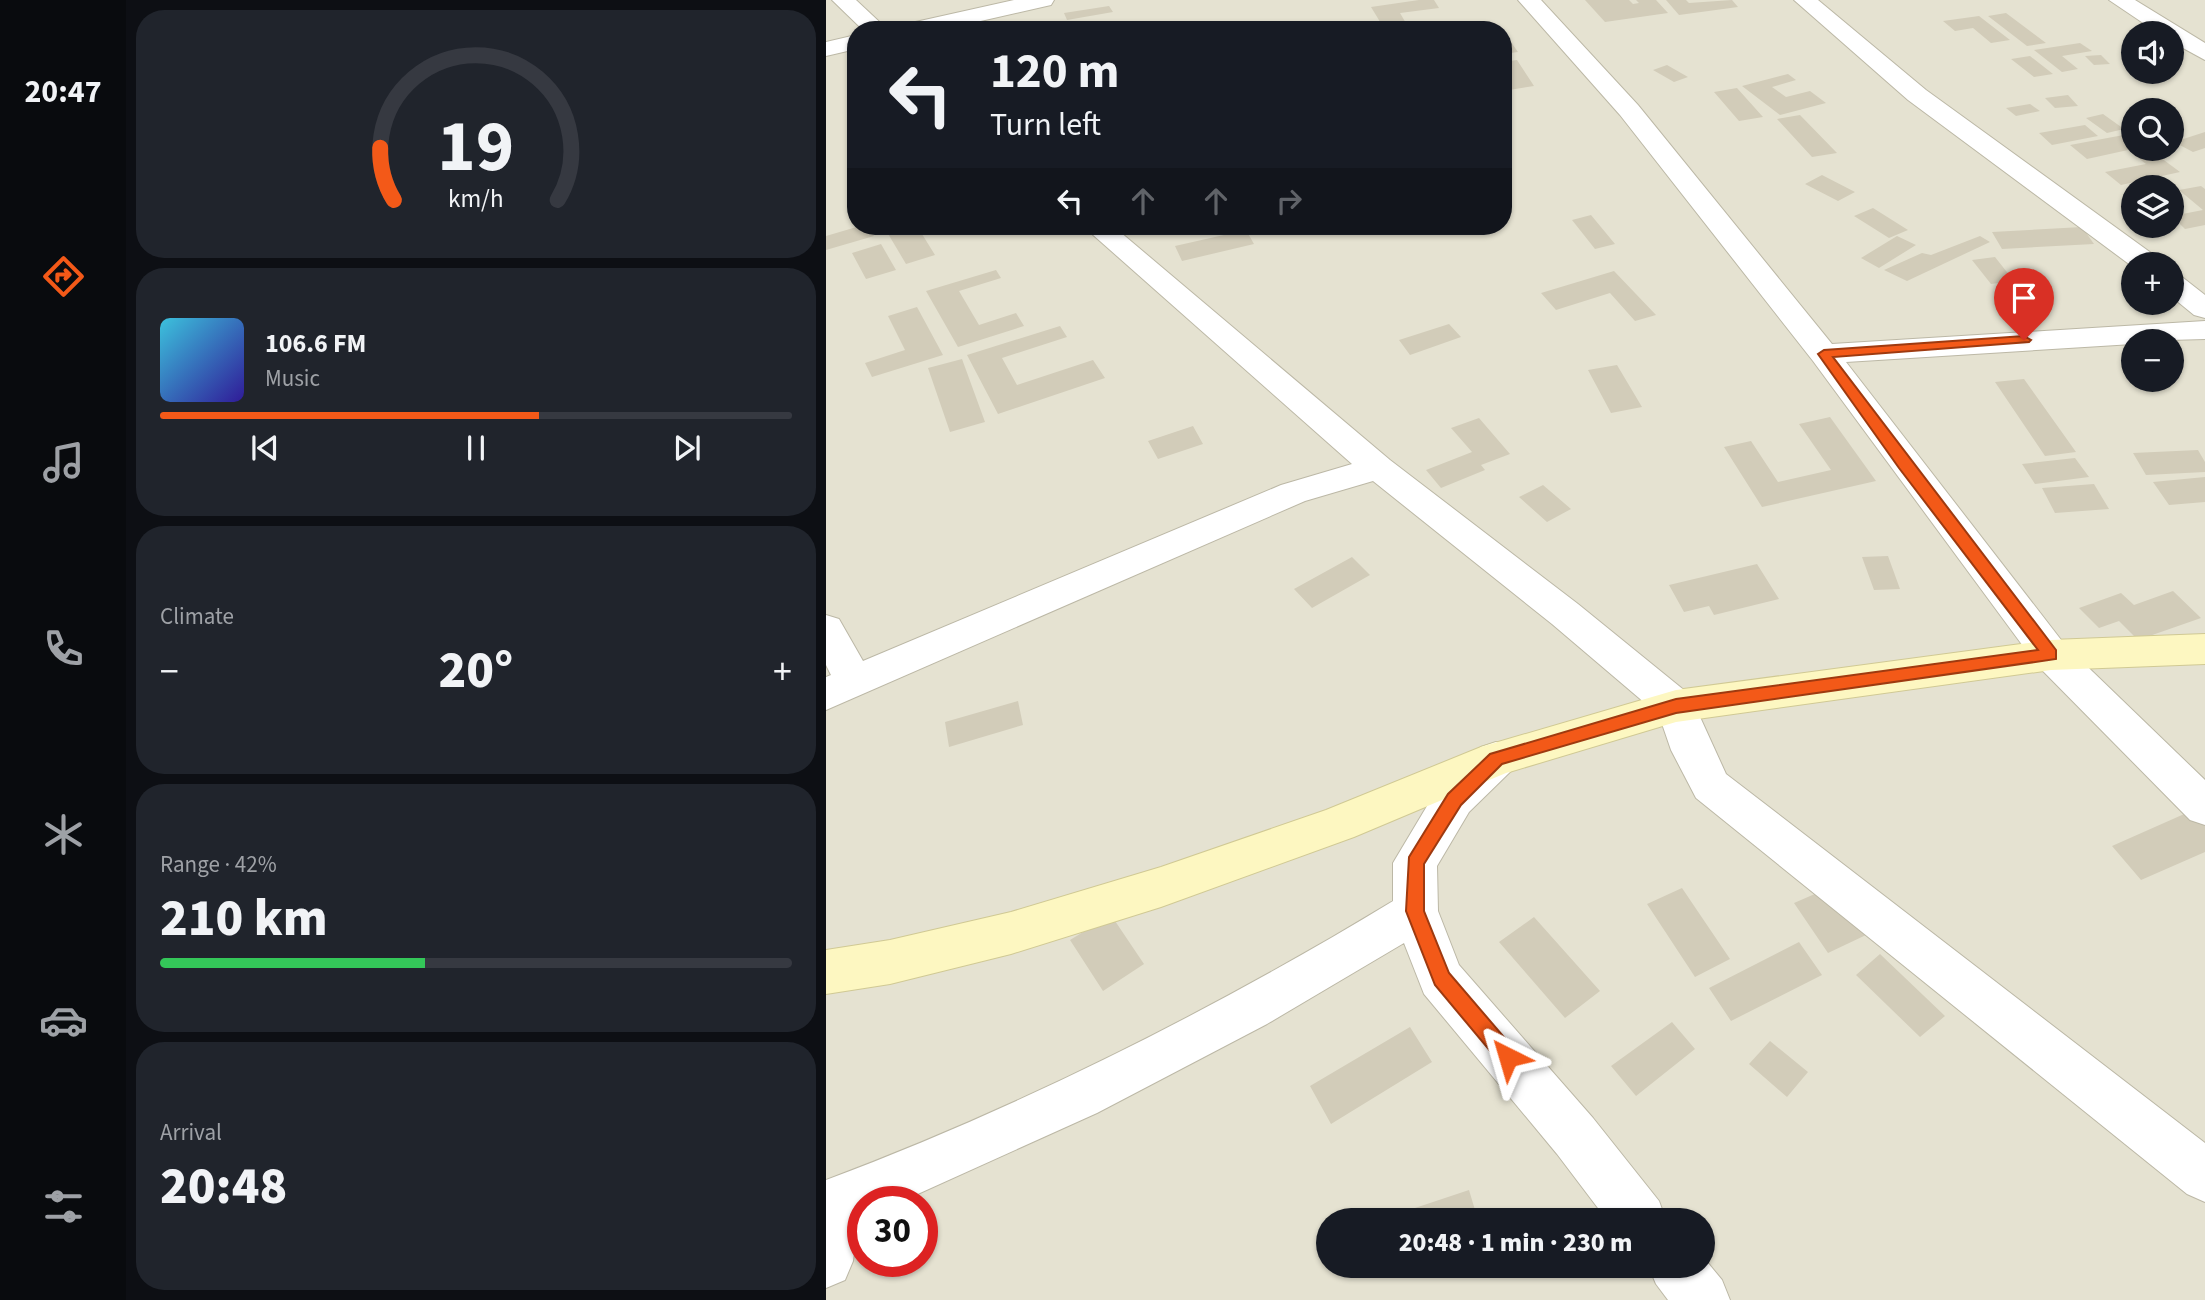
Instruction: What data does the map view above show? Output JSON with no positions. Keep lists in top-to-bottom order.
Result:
{
  "page": {
    "tabs": "20:47",
    "map_buttons": ["+", "−"],
    "turn": ["120 m", "Turn left"],
    "song": ["106.6 FM", "Music"],
    "tile": [
      "Climate",
      ["Range · 42%", "210 km"],
      ["Arrival", "20:48"]
    ],
    "heat": ["−", "20°", "+"],
    "limit": "30",
    "trip": "20:48 · 1 min · 230 m",
    "gauge": ["19", "km/h"]
  }
}
